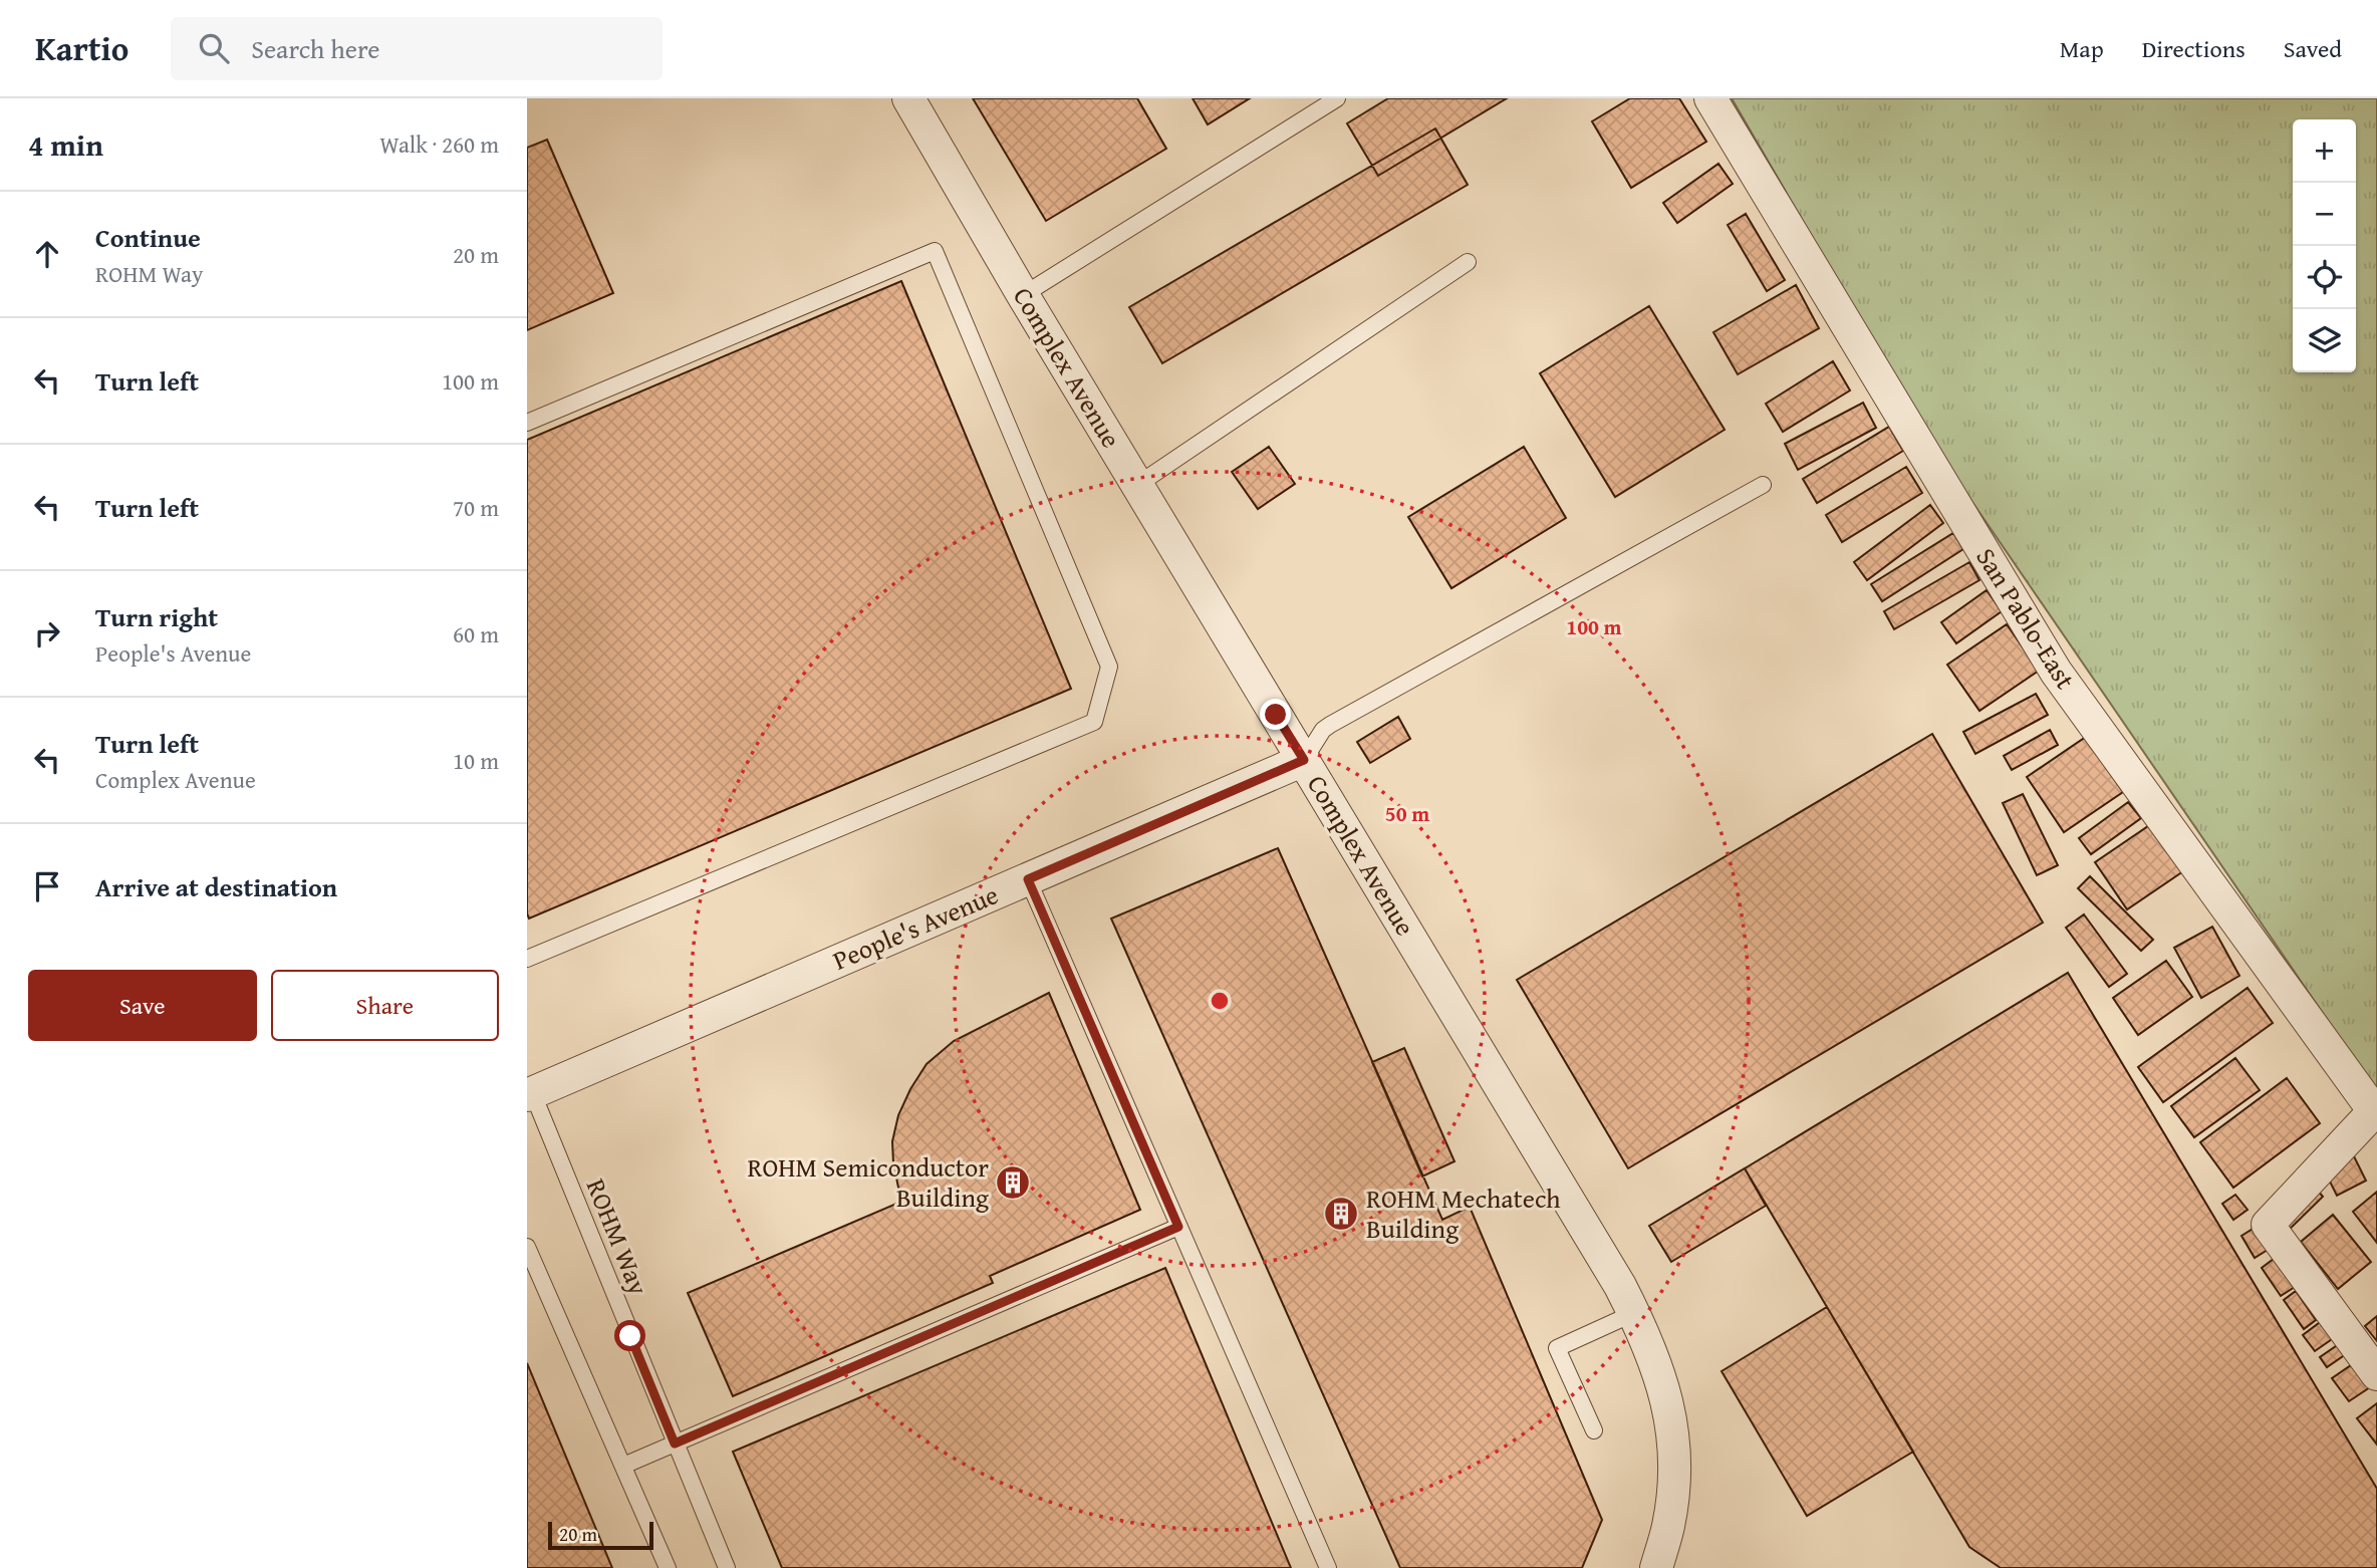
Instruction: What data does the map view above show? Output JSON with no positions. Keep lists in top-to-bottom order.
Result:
{
  "streets": {
    "street": ["Complex Avenue", "San Pablo-East", "People's Avenue"],
    "lane": ["ROHM Way"]
  },
  "crossings": [
    ["Complex Avenue", "People's Avenue"],
    ["People's Avenue", "ROHM Way"]
  ],
  "places": {
    "building": ["ROHM Semiconductor Building", "ROHM Mechatech Building"]
  },
  "scale_bar": "20 m",
  "page": {
    "header": "Kartio",
    "search": "Search here",
    "nav": ["Map", "Directions", "Saved"],
    "heading": ["4 min", "Walk · 260 m"],
    "map_buttons": ["+", "−"],
    "list": [
      ["Continue", "ROHM Way", "20 m"],
      ["Turn left", "100 m"],
      ["Turn left", "70 m"],
      ["Turn right", "People's Avenue", "60 m"],
      ["Turn left", "Complex Avenue", "10 m"],
      "Arrive at destination"
    ],
    "buttons": ["Save", "Share"],
    "scale": "20 m"
  },
  "rings": ["100 m", "50 m"]
}
